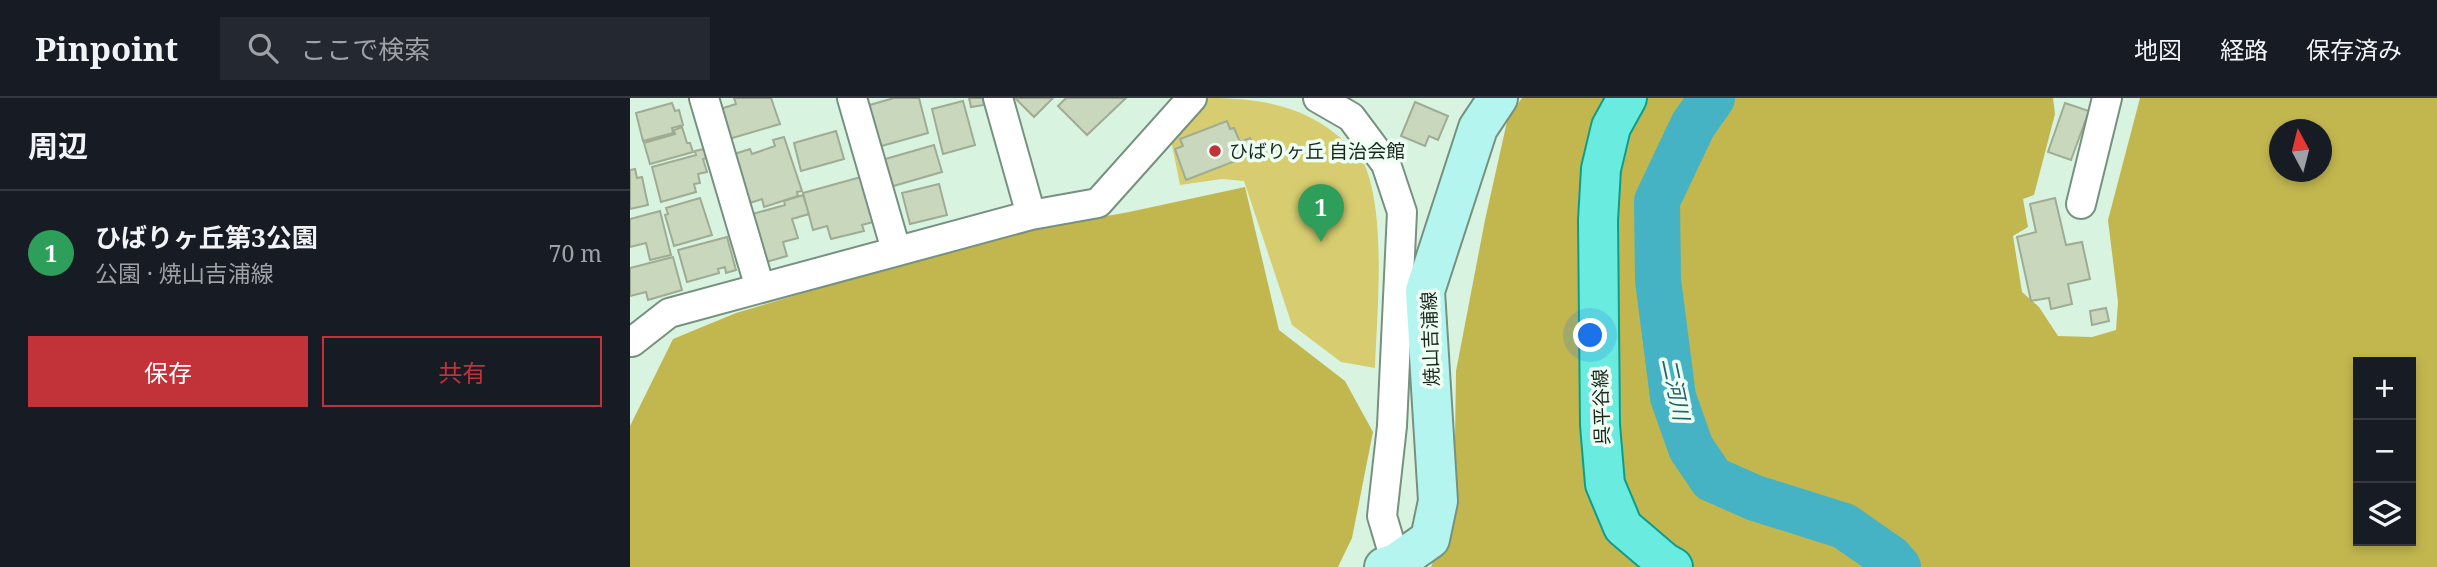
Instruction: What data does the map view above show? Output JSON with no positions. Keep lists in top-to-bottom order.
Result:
{
  "streets": {
    "main road": ["焼山吉浦線", "呉平谷線"]
  },
  "water": ["二河川"],
  "places": ["ひばりヶ丘 自治会館"],
  "north": "top",
  "page": {
    "header": "Pinpoint",
    "search": "ここで検索",
    "nav": ["地図", "経路", "保存済み"],
    "heading": "周辺",
    "pins": "1",
    "list": [
      {
        "mark": "1",
        "name": "ひばりヶ丘第3公園",
        "note": "公園 · 焼山吉浦線",
        "value": "70 m"
      }
    ],
    "buttons": ["保存", "共有"],
    "map_buttons": ["+", "−"]
  }
}
